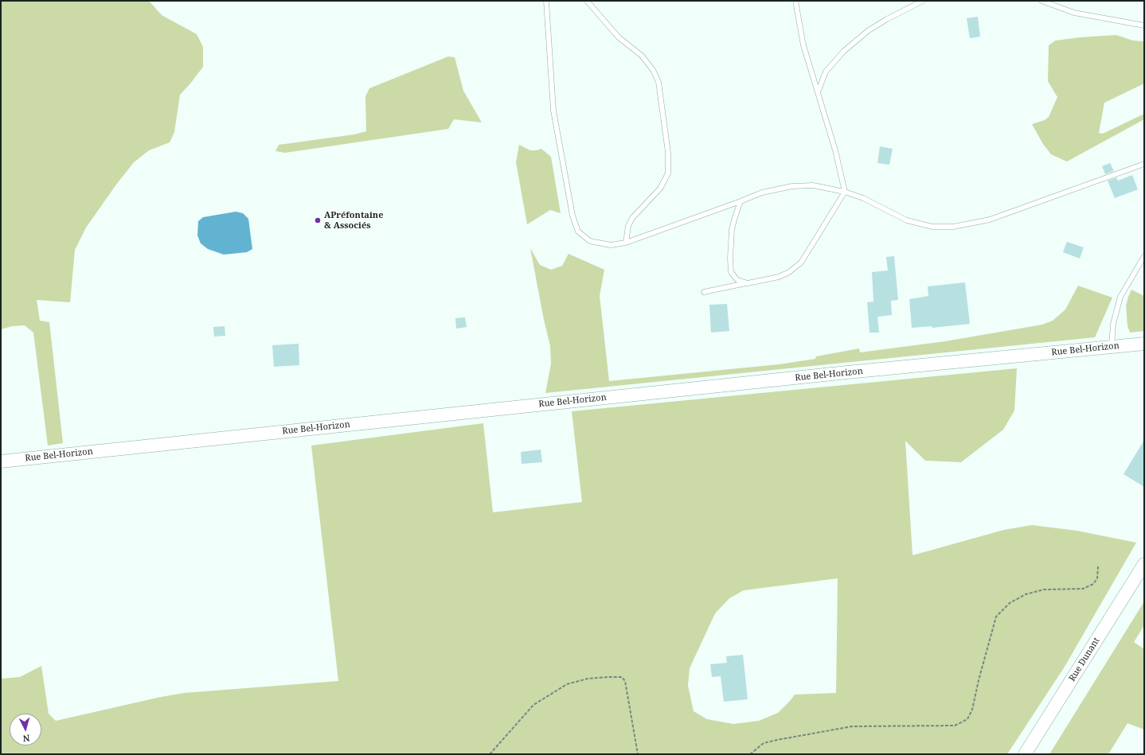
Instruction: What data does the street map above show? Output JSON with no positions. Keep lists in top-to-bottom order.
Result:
{
  "streets": {
    "street": ["Rue Bel-Horizon", "Rue Dunant"]
  },
  "places": ["APréfontaine & Associés"],
  "north": "bottom"
}
